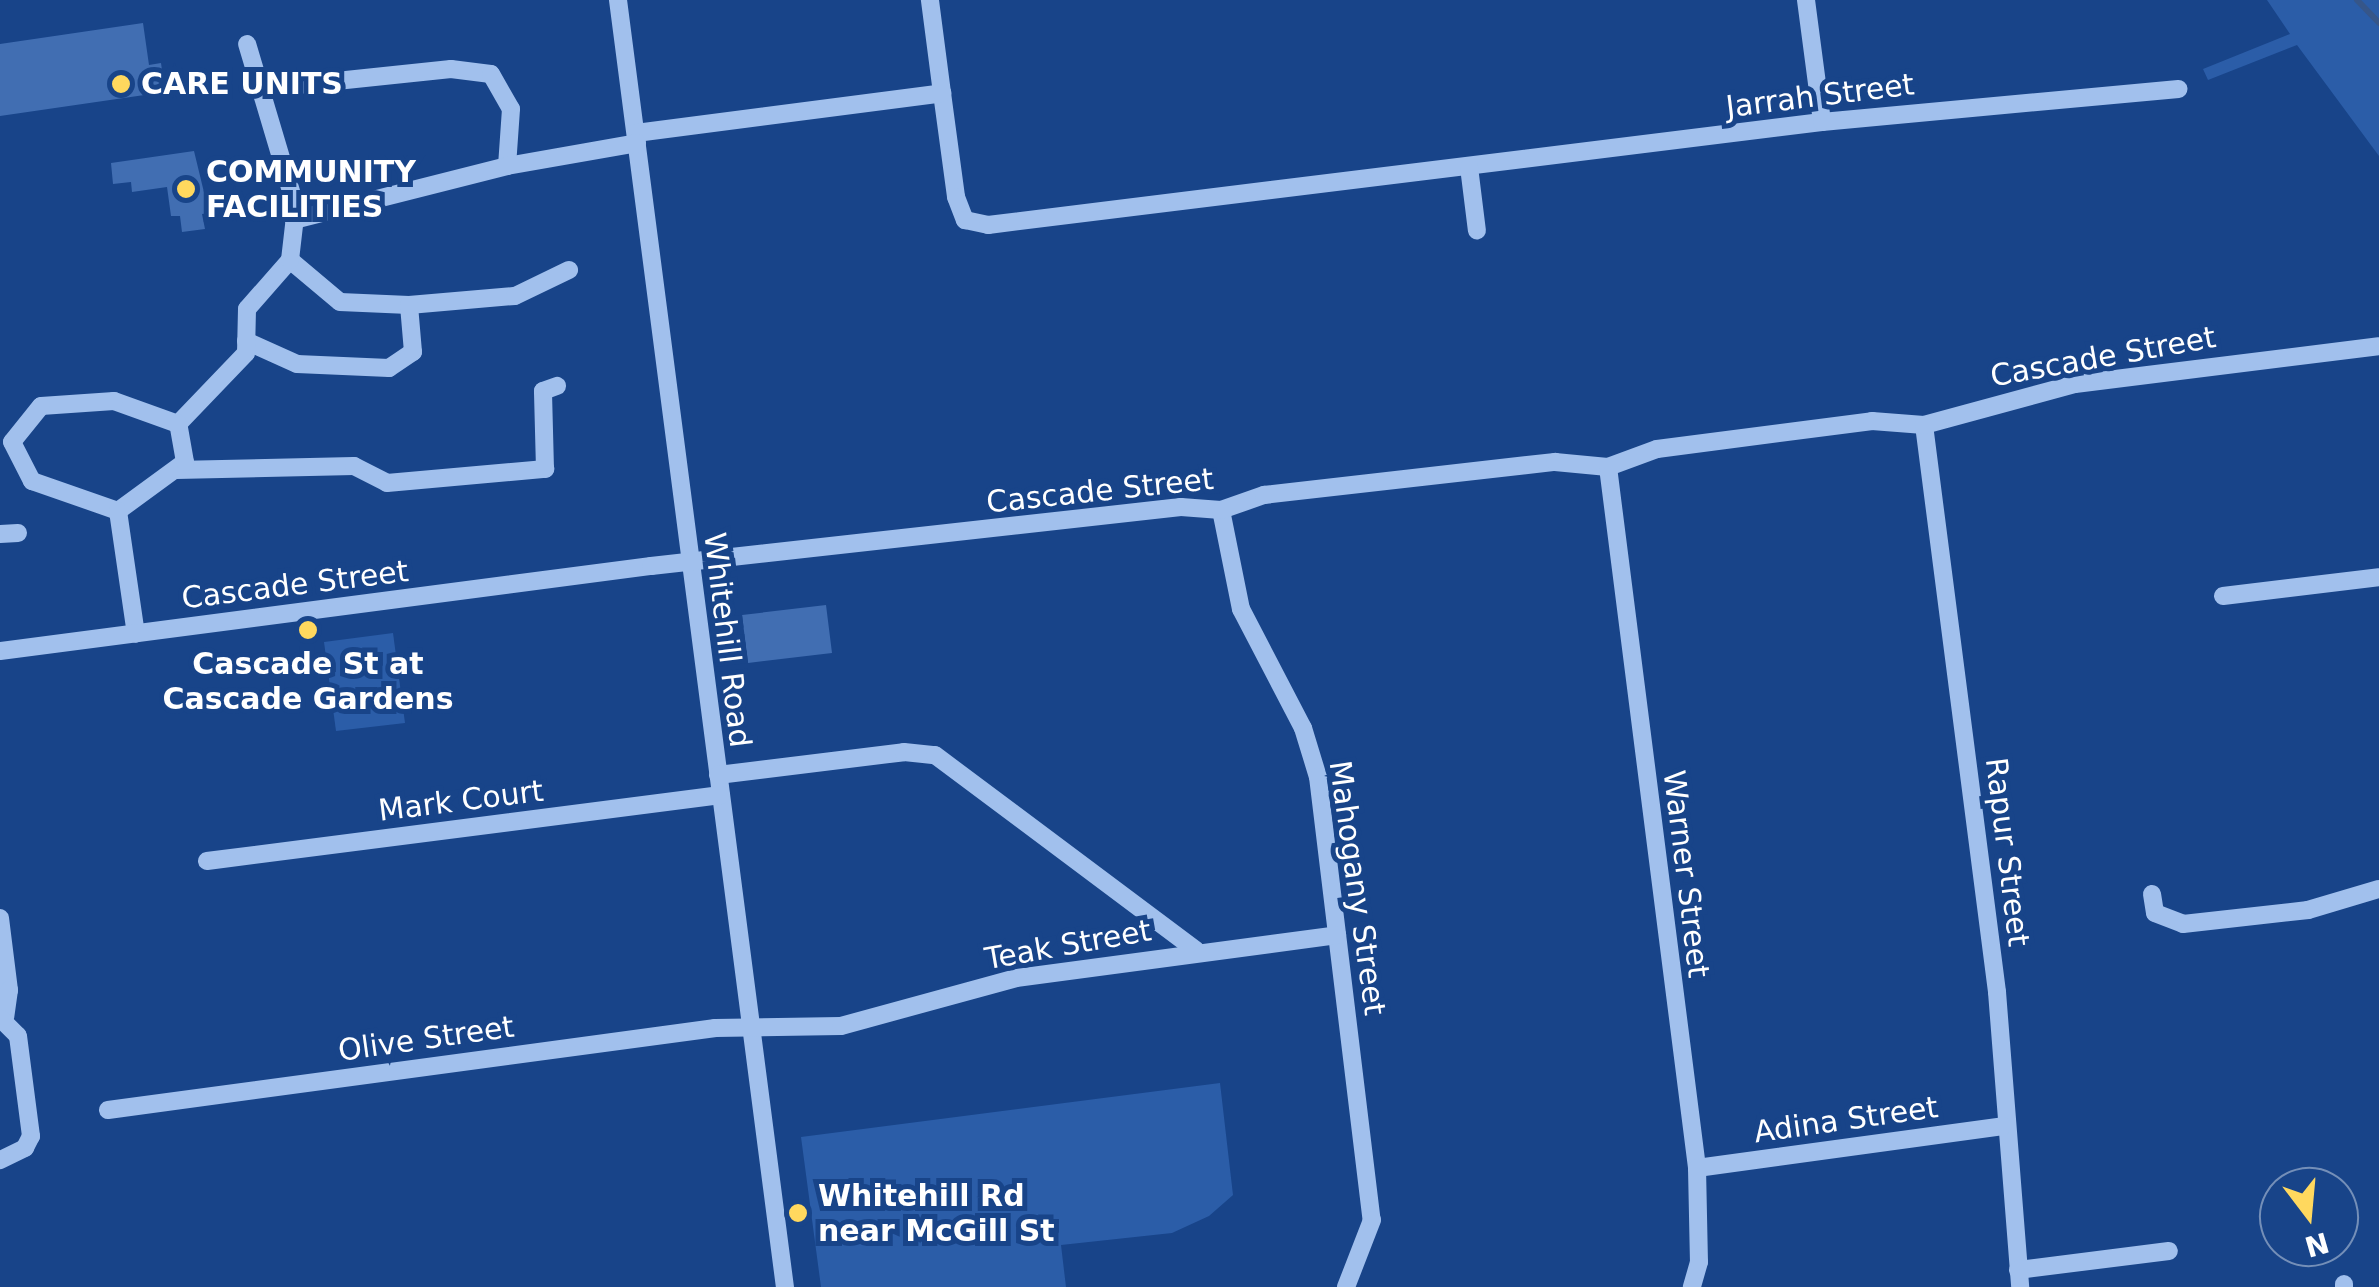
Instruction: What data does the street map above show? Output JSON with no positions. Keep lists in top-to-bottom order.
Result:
{
  "streets": {
    "street": [
      "Jarrah Street",
      "Cascade Street",
      "Whitehill Road",
      "Mark Court",
      "Rapur Street",
      "Warner Street",
      "Mahogany Street",
      "Teak Street",
      "Olive Street",
      "Adina Street"
    ]
  },
  "crossings": [
    ["Cascade Street", "Whitehill Road"],
    ["Cascade Street", "Rapur Street"],
    ["Cascade Street", "Warner Street"],
    ["Cascade Street", "Mahogany Street"],
    ["Whitehill Road", "Mark Court"],
    ["Whitehill Road", "Teak Street"],
    ["Whitehill Road", "Olive Street"],
    ["Rapur Street", "Adina Street"],
    ["Warner Street", "Adina Street"],
    ["Mahogany Street", "Teak Street"],
    ["Teak Street", "Olive Street"]
  ],
  "places": [
    "CARE UNITS",
    "COMMUNITY FACILITIES",
    "Cascade St at Cascade Gardens",
    "Whitehill Rd near McGill St"
  ],
  "north": "bottom"
}
